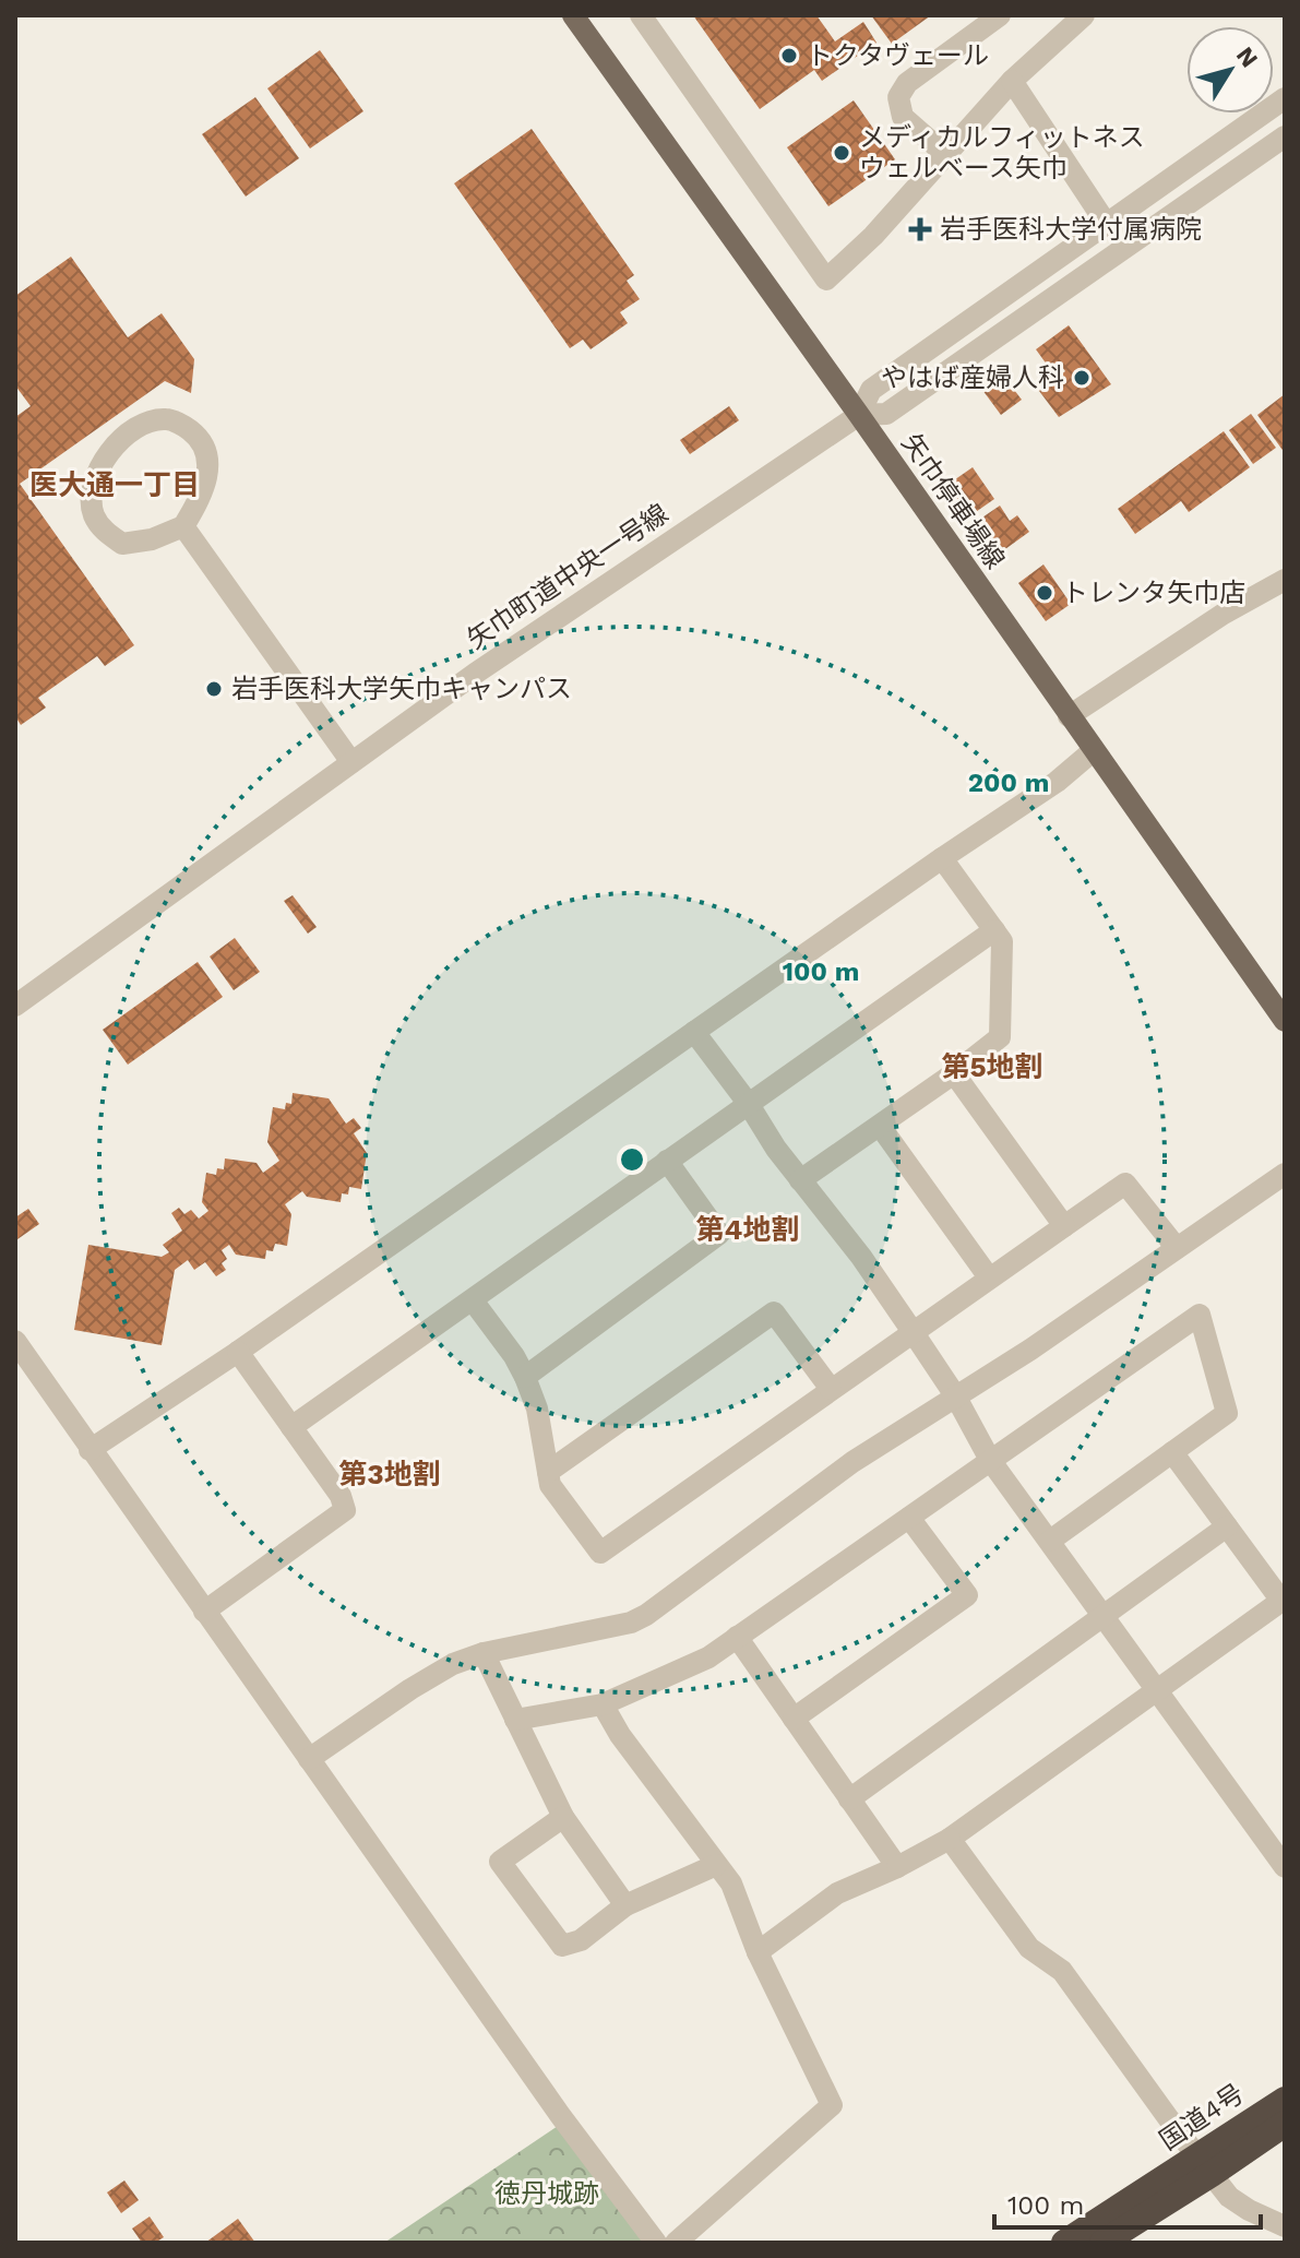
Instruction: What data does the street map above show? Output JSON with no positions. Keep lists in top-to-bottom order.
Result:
{
  "streets": {
    "highway": ["国道4号"],
    "main road": ["矢巾停車場線"],
    "street": ["矢巾町道中央一号線"]
  },
  "crossings": [
    ["矢巾停車場線", "矢巾町道中央一号線"]
  ],
  "districts": [
    "医大通一丁目",
    "第5地割",
    "第4地割",
    "第3地割"
  ],
  "parks": ["徳丹城跡"],
  "places": {
    "other": [
      "トクタヴェール",
      "メディカルフィットネス ウェルベース矢巾",
      "やはば産婦人科",
      "トレンタ矢巾店",
      "岩手医科大学矢巾キャンパス"
    ],
    "health": ["岩手医科大学付属病院"]
  },
  "scale_bar": "100 m",
  "north": "top right",
  "rings": ["200 m", "100 m"]
}
